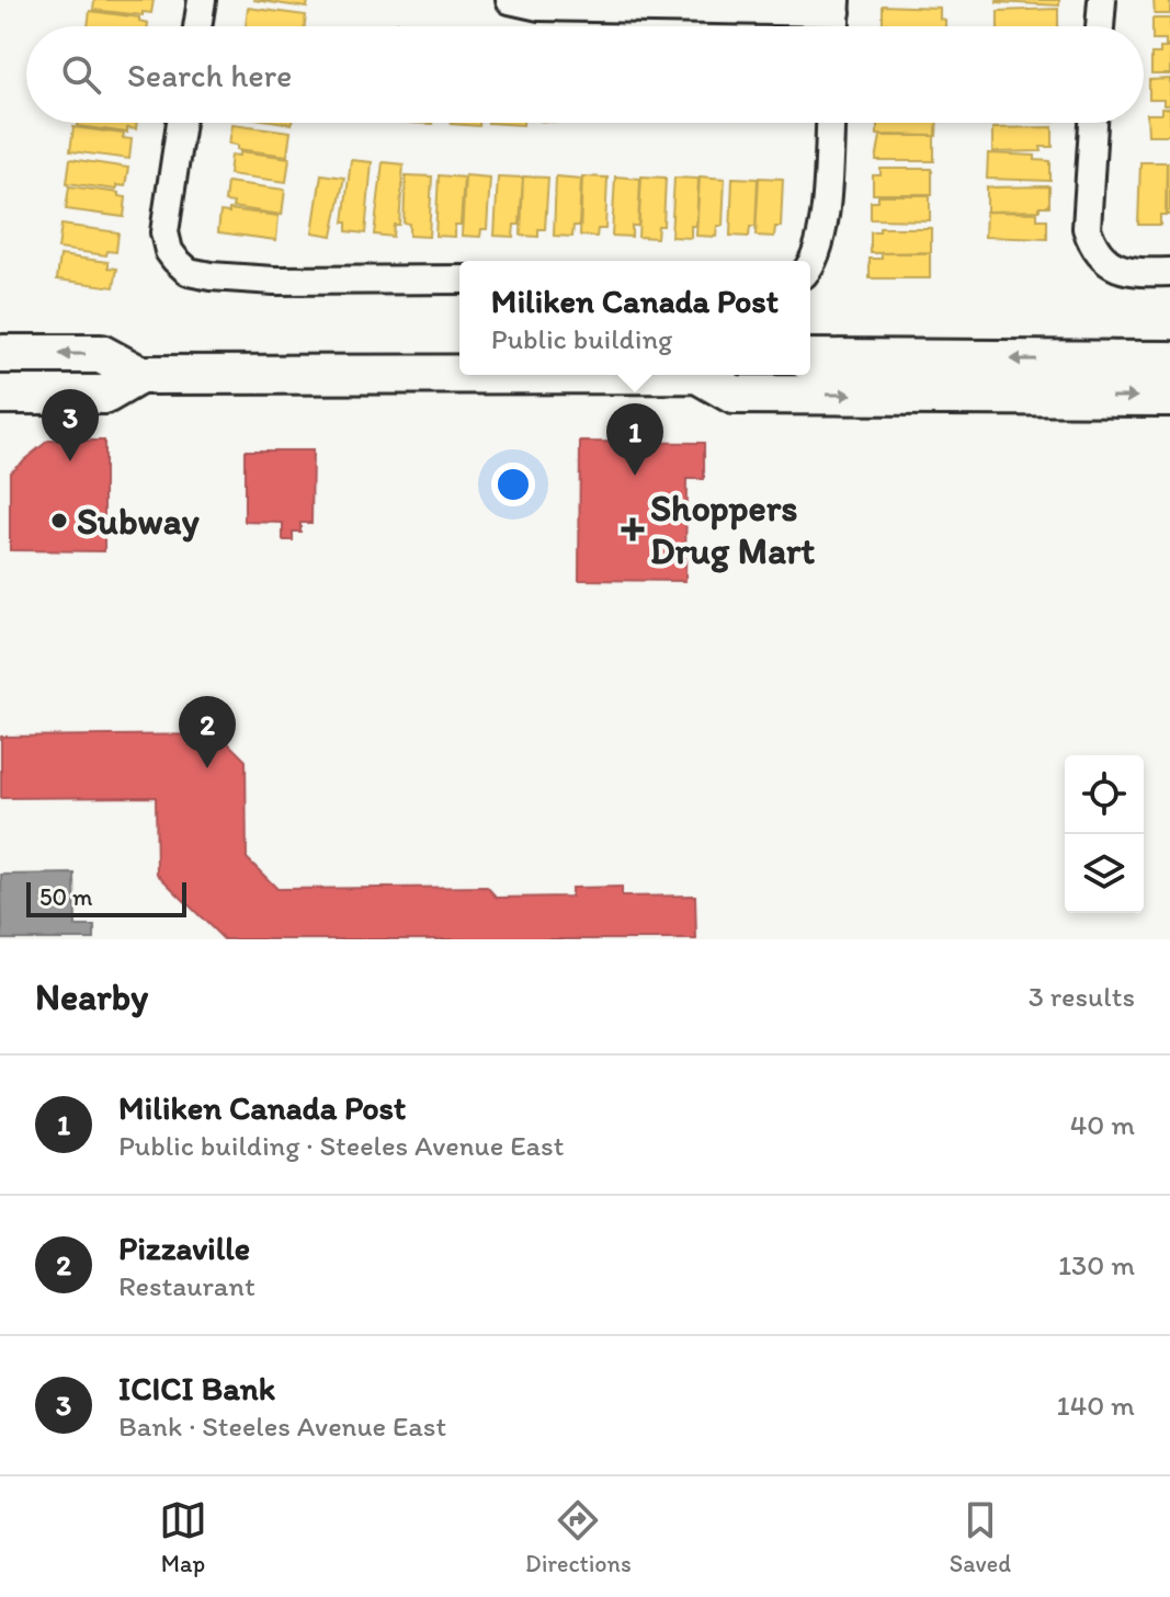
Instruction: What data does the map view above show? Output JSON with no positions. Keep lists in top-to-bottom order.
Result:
{
  "places": {
    "other": ["Subway"],
    "health": ["Shoppers Drug Mart"]
  },
  "scale_bar": "50 m",
  "page": {
    "search": "Search here",
    "popup": ["Miliken Canada Post", "Public building"],
    "pins": ["3", "1", "2"],
    "scale": "50 m",
    "heading": ["Nearby", "3 results"],
    "list": [
      {
        "mark": "1",
        "name": "Miliken Canada Post",
        "note": "Public building · Steeles Avenue East",
        "value": "40 m"
      },
      {
        "mark": "2",
        "name": "Pizzaville",
        "note": "Restaurant",
        "value": "130 m"
      },
      {
        "mark": "3",
        "name": "ICICI Bank",
        "note": "Bank · Steeles Avenue East",
        "value": "140 m"
      }
    ],
    "nav": ["Map", "Directions", "Saved"]
  }
}
